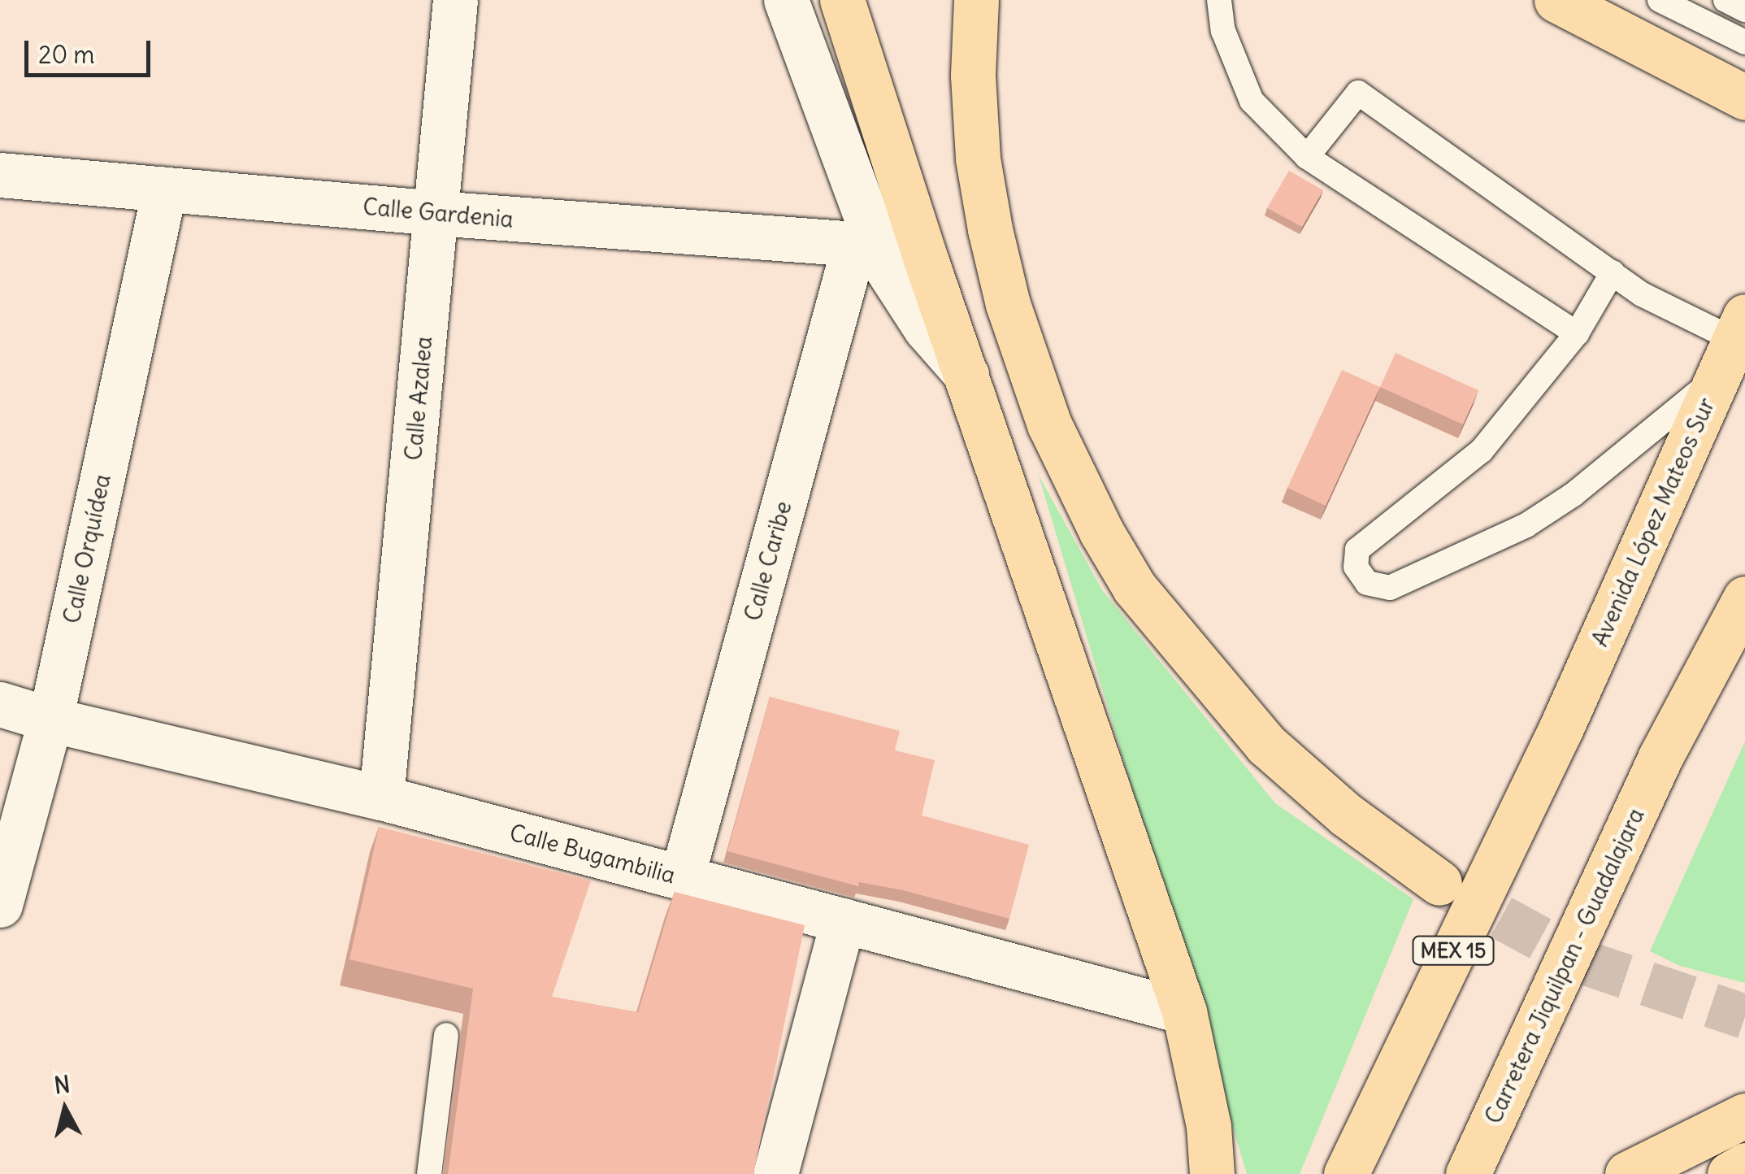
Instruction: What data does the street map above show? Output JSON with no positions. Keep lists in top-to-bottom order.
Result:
{
  "streets": {
    "highway": ["Avenida López Mateos Sur", "MEX 15", "Carretera Jiquilpan - Guadalajara"],
    "street": [
      "Calle Gardenia",
      "Calle Azalea",
      "Calle Orquídea",
      "Calle Caribe",
      "Calle Bugambilia"
    ]
  },
  "crossings": [
    ["Calle Gardenia", "Calle Azalea"],
    ["Calle Gardenia", "Calle Orquídea"],
    ["Calle Gardenia", "Calle Caribe"],
    ["Calle Azalea", "Calle Bugambilia"],
    ["Calle Orquídea", "Calle Bugambilia"],
    ["Calle Caribe", "Calle Bugambilia"]
  ],
  "scale_bar": "20 m",
  "north": "top"
}
